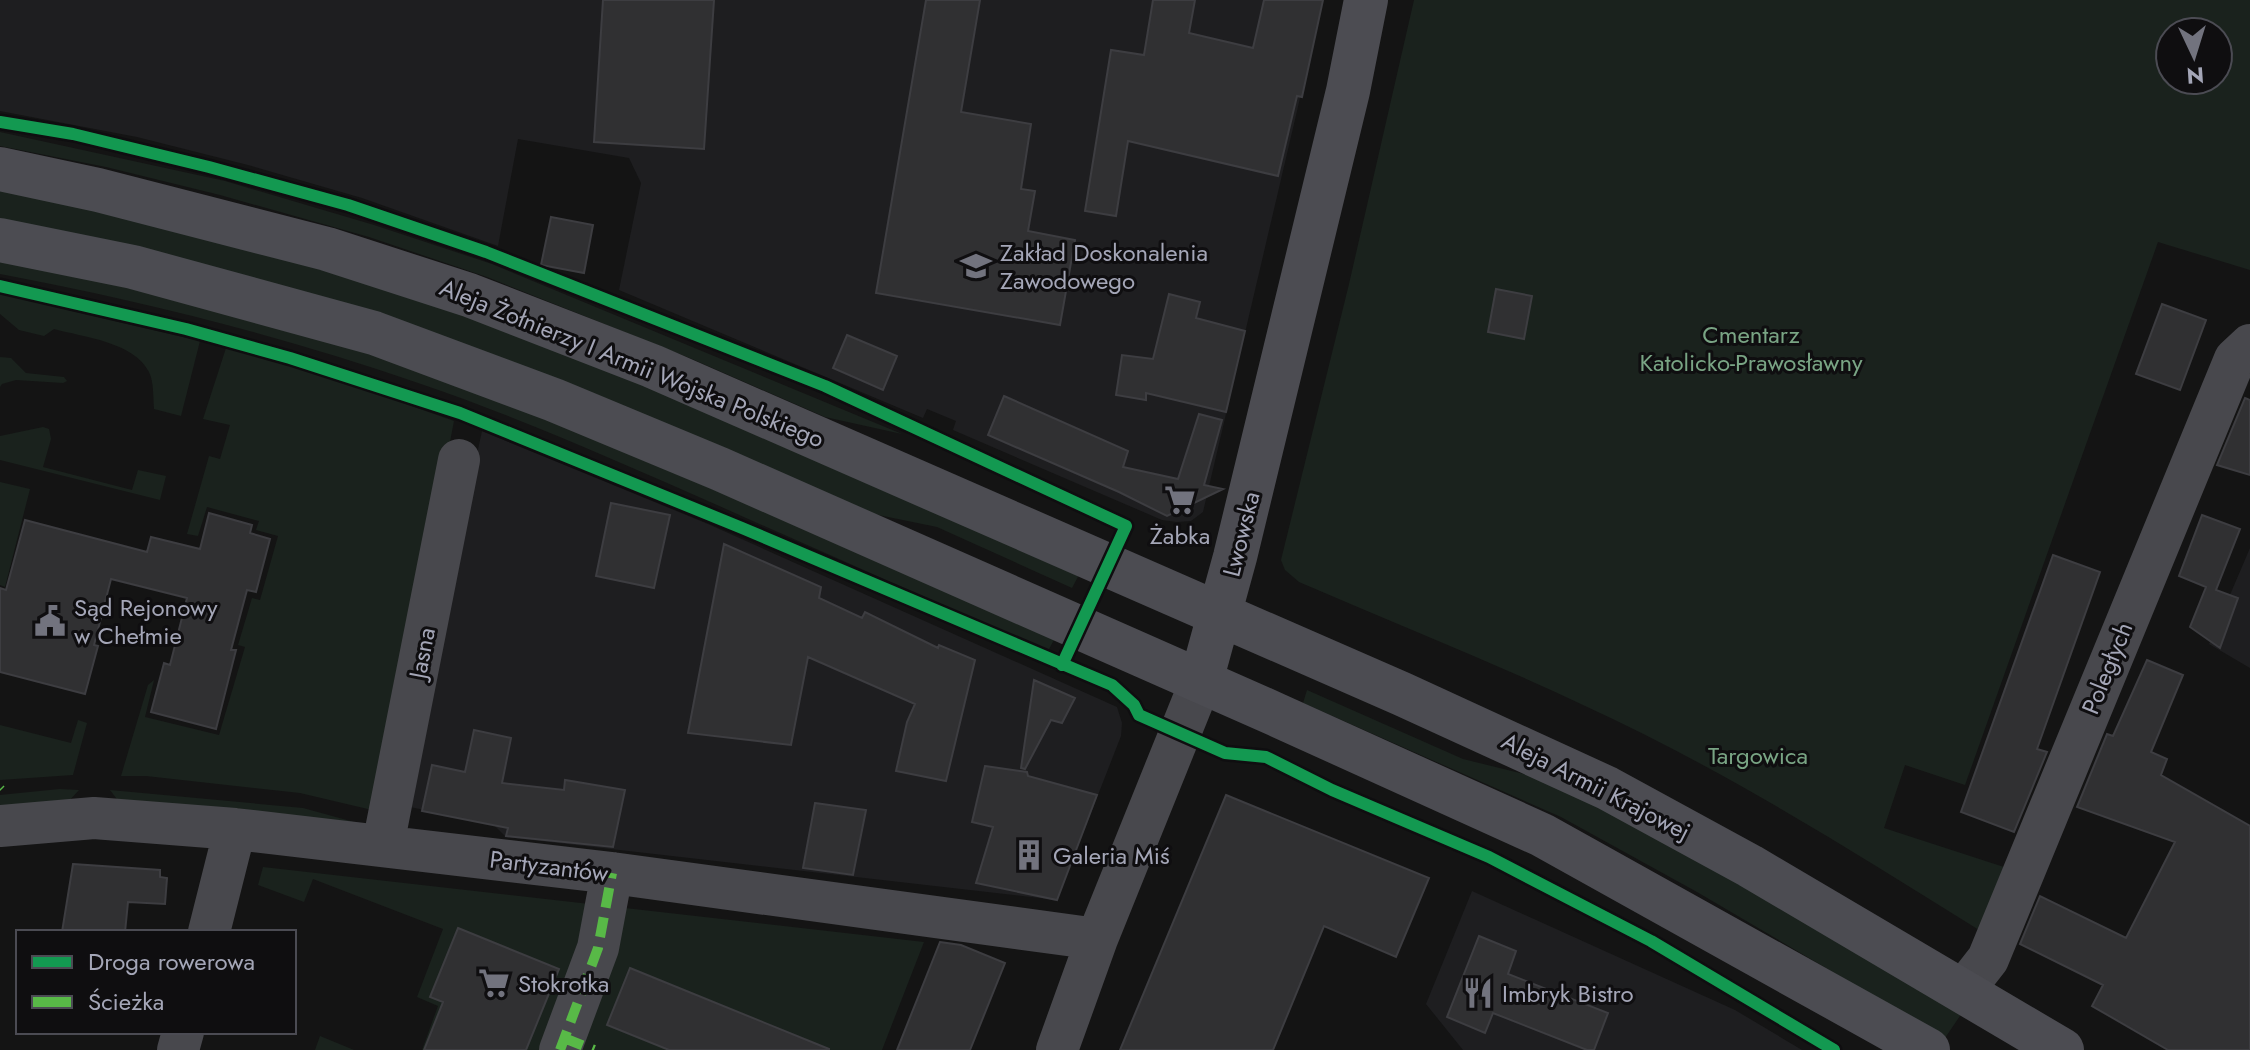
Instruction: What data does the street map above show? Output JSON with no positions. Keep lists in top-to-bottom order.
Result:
{
  "streets": {
    "main road": ["Aleja Żołnierzy I Armii Wojska Polskiego", "Lwowska", "Aleja Armii Krajowej"],
    "street": ["Jasna", "Poległych", "Partyzantów"]
  },
  "crossings": [
    ["Aleja Żołnierzy I Armii Wojska Polskiego", "Aleja Armii Krajowej"],
    ["Lwowska", "Aleja Armii Krajowej"],
    ["Lwowska", "Partyzantów"],
    ["Jasna", "Partyzantów"],
    ["Poległych", "Aleja Armii Krajowej"]
  ],
  "parks": ["Cmentarz Katolicko-Prawosławny", "Targowica"],
  "places": {
    "school or university": ["Zakład Doskonalenia Zawodowego"],
    "supermarket": ["Żabka", "Stokrotka"],
    "public building": ["Sąd Rejonowy w Chełmie"],
    "building": ["Galeria Miś"],
    "restaurant": ["Imbryk Bistro"]
  },
  "legend": ["Droga rowerowa", "Ścieżka"],
  "north": "bottom"
}
